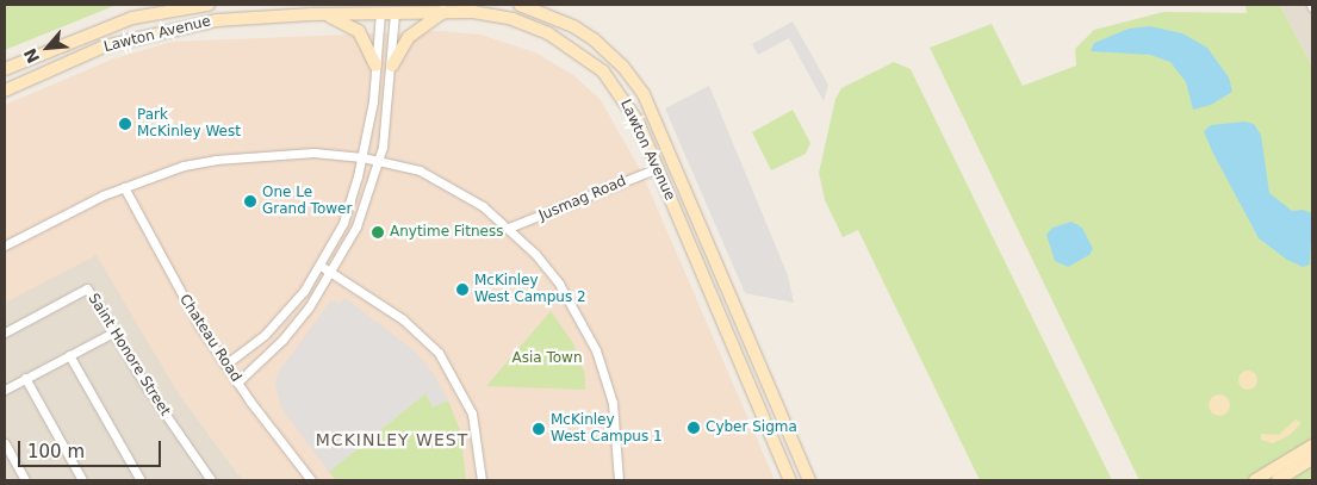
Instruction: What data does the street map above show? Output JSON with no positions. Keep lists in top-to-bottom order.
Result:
{
  "streets": {
    "main road": ["Lawton Avenue"],
    "street": ["Jusmag Road", "Chateau Road", "Saint Honore Street"]
  },
  "crossings": [
    ["Lawton Avenue", "Jusmag Road"]
  ],
  "districts": ["MCKINLEY WEST"],
  "parks": ["Asia Town"],
  "places": [
    "Park McKinley West",
    "One Le Grand Tower",
    "Anytime Fitness",
    "McKinley West Campus 2",
    "Cyber Sigma",
    "McKinley West Campus 1"
  ],
  "scale_bar": "100 m",
  "north": "bottom left"
}
